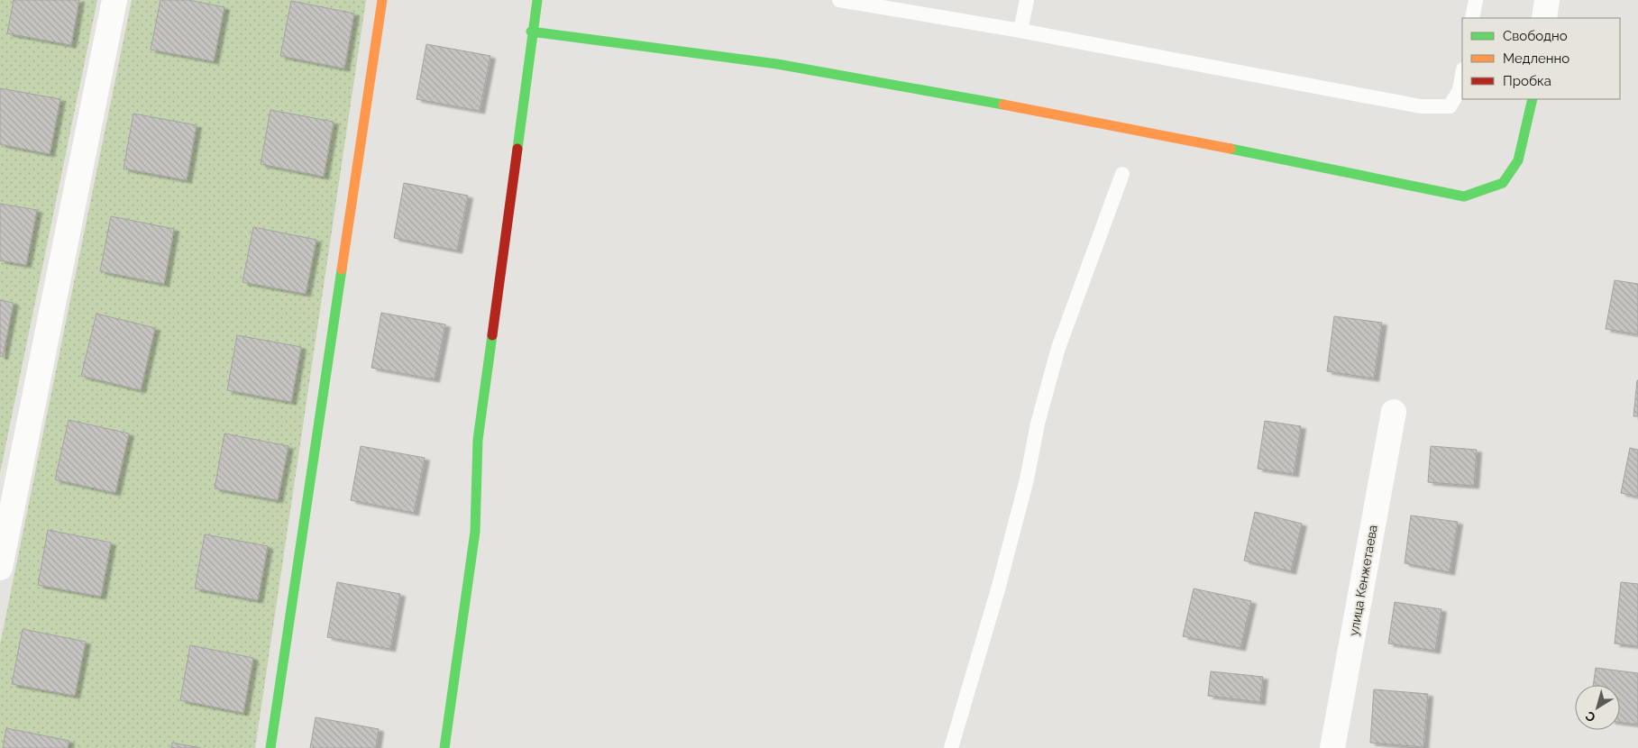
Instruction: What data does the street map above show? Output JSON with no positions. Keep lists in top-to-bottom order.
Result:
{
  "streets": {
    "street": ["улица Кенжетаева"]
  },
  "legend": ["Свободно", "Медленно", "Пробка"],
  "north": "bottom left"
}
